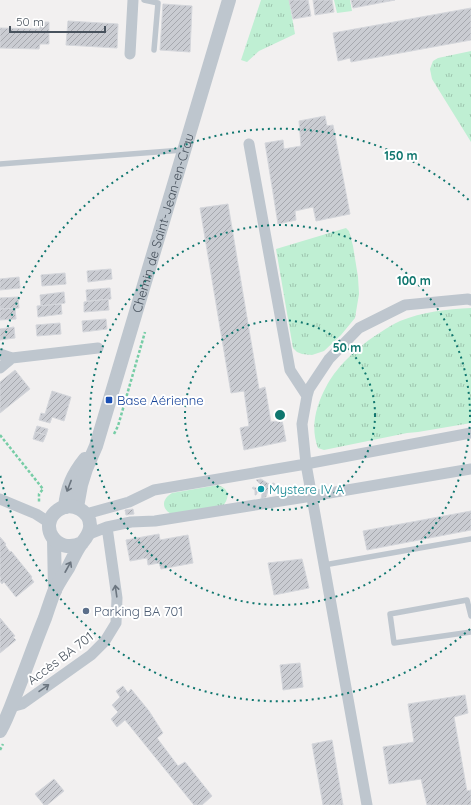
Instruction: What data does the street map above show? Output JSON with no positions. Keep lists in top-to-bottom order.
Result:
{
  "streets": {
    "street": ["Chemin de Saint-Jean-en-Crau", "Accès BA 701"]
  },
  "places": {
    "transit": ["Base Aérienne"],
    "other": ["Mystere IV A", "Parking BA 701"]
  },
  "scale_bar": "50 m",
  "rings": ["150 m", "100 m", "50 m"]
}
